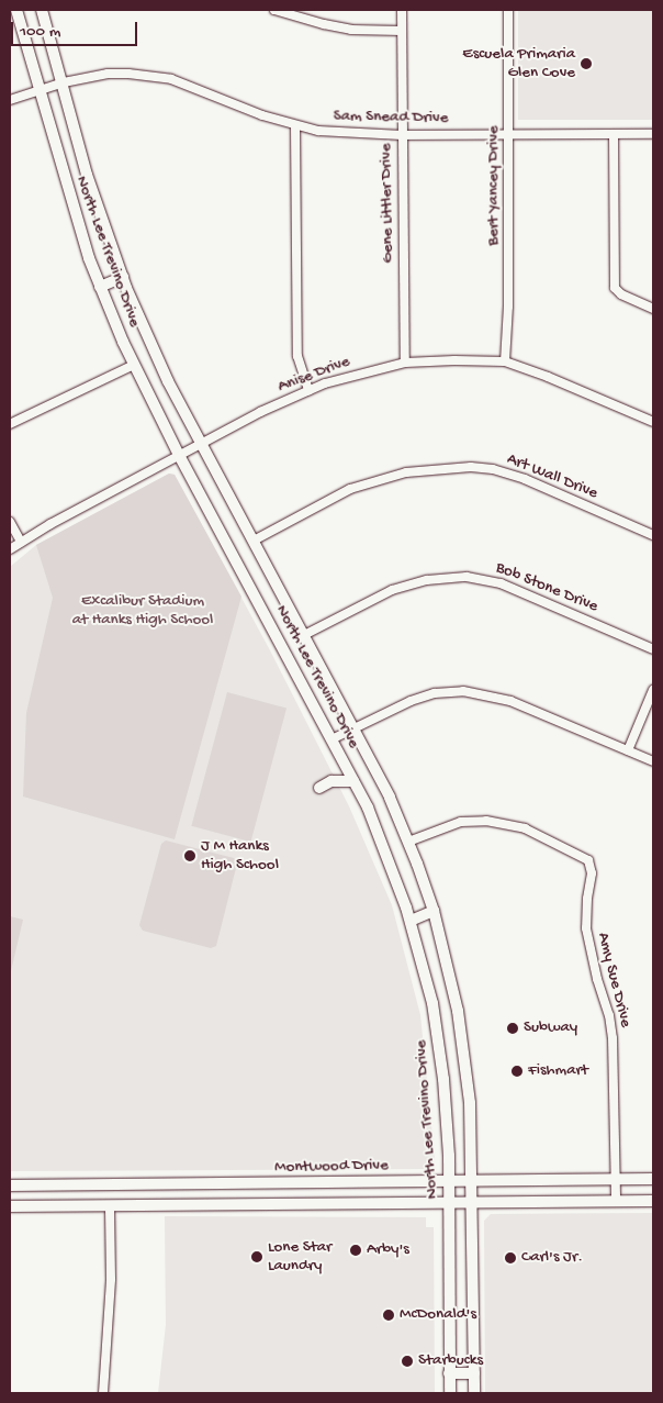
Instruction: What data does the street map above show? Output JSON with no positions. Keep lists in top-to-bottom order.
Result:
{
  "streets": {
    "main road": ["North Lee Trevino Drive", "Montwood Drive"],
    "street": [
      "Sam Snead Drive",
      "Bert Yancey Drive",
      "Gene Littler Drive",
      "Anise Drive",
      "Art Wall Drive",
      "Bob Stone Drive",
      "Amy Sue Drive"
    ]
  },
  "crossings": [
    ["Sam Snead Drive", "Bert Yancey Drive"],
    ["Sam Snead Drive", "Gene Littler Drive"],
    ["Sam Snead Drive", "North Lee Trevino Drive"],
    ["Bert Yancey Drive", "Anise Drive"],
    ["Gene Littler Drive", "Anise Drive"],
    ["North Lee Trevino Drive", "Anise Drive"],
    ["North Lee Trevino Drive", "Art Wall Drive"],
    ["North Lee Trevino Drive", "Bob Stone Drive"],
    ["North Lee Trevino Drive", "Amy Sue Drive"],
    ["North Lee Trevino Drive", "Montwood Drive"],
    ["Amy Sue Drive", "Montwood Drive"]
  ],
  "parks": ["Excalibur Stadium at Hanks High School"],
  "places": [
    "Escuela Primaria Glen Cove",
    "J M Hanks High School",
    "Subway",
    "Fishmart",
    "Arby's",
    "Lone Star Laundry",
    "Carl's Jr.",
    "McDonald's",
    "Starbucks"
  ],
  "scale_bar": "100 m"
}
